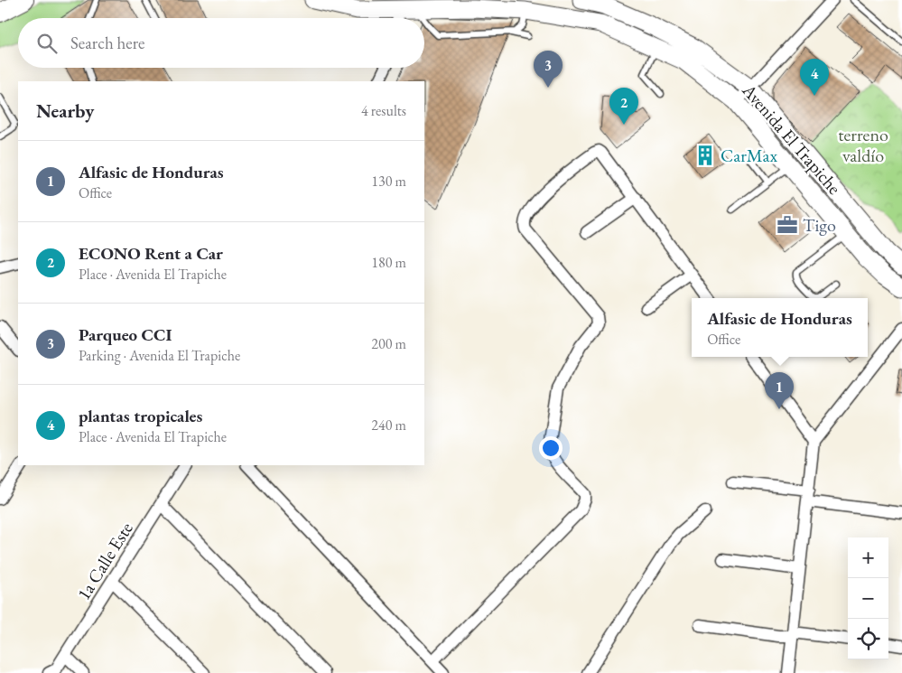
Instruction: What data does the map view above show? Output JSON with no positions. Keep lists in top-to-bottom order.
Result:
{
  "streets": {
    "main road": ["Avenida El Trapiche"],
    "street": ["1a Calle Este"]
  },
  "parks": ["terreno valdío"],
  "places": {
    "building": ["CarMax"],
    "office": ["Tigo"]
  },
  "page": {
    "search": "Search here",
    "pins": [
      "3",
      "4",
      "2",
      "1"
    ],
    "heading": ["Nearby", "4 results"],
    "list": [
      {
        "mark": "1",
        "name": "Alfasic de Honduras",
        "note": "Office",
        "value": "130 m"
      },
      {
        "mark": "2",
        "name": "ECONO Rent a Car",
        "note": "Place · Avenida El Trapiche",
        "value": "180 m"
      },
      {
        "mark": "3",
        "name": "Parqueo CCI",
        "note": "Parking · Avenida El Trapiche",
        "value": "200 m"
      },
      {
        "mark": "4",
        "name": "plantas tropicales",
        "note": "Place · Avenida El Trapiche",
        "value": "240 m"
      }
    ],
    "popup": ["Alfasic de Honduras", "Office"],
    "map_buttons": ["+", "−"]
  }
}
